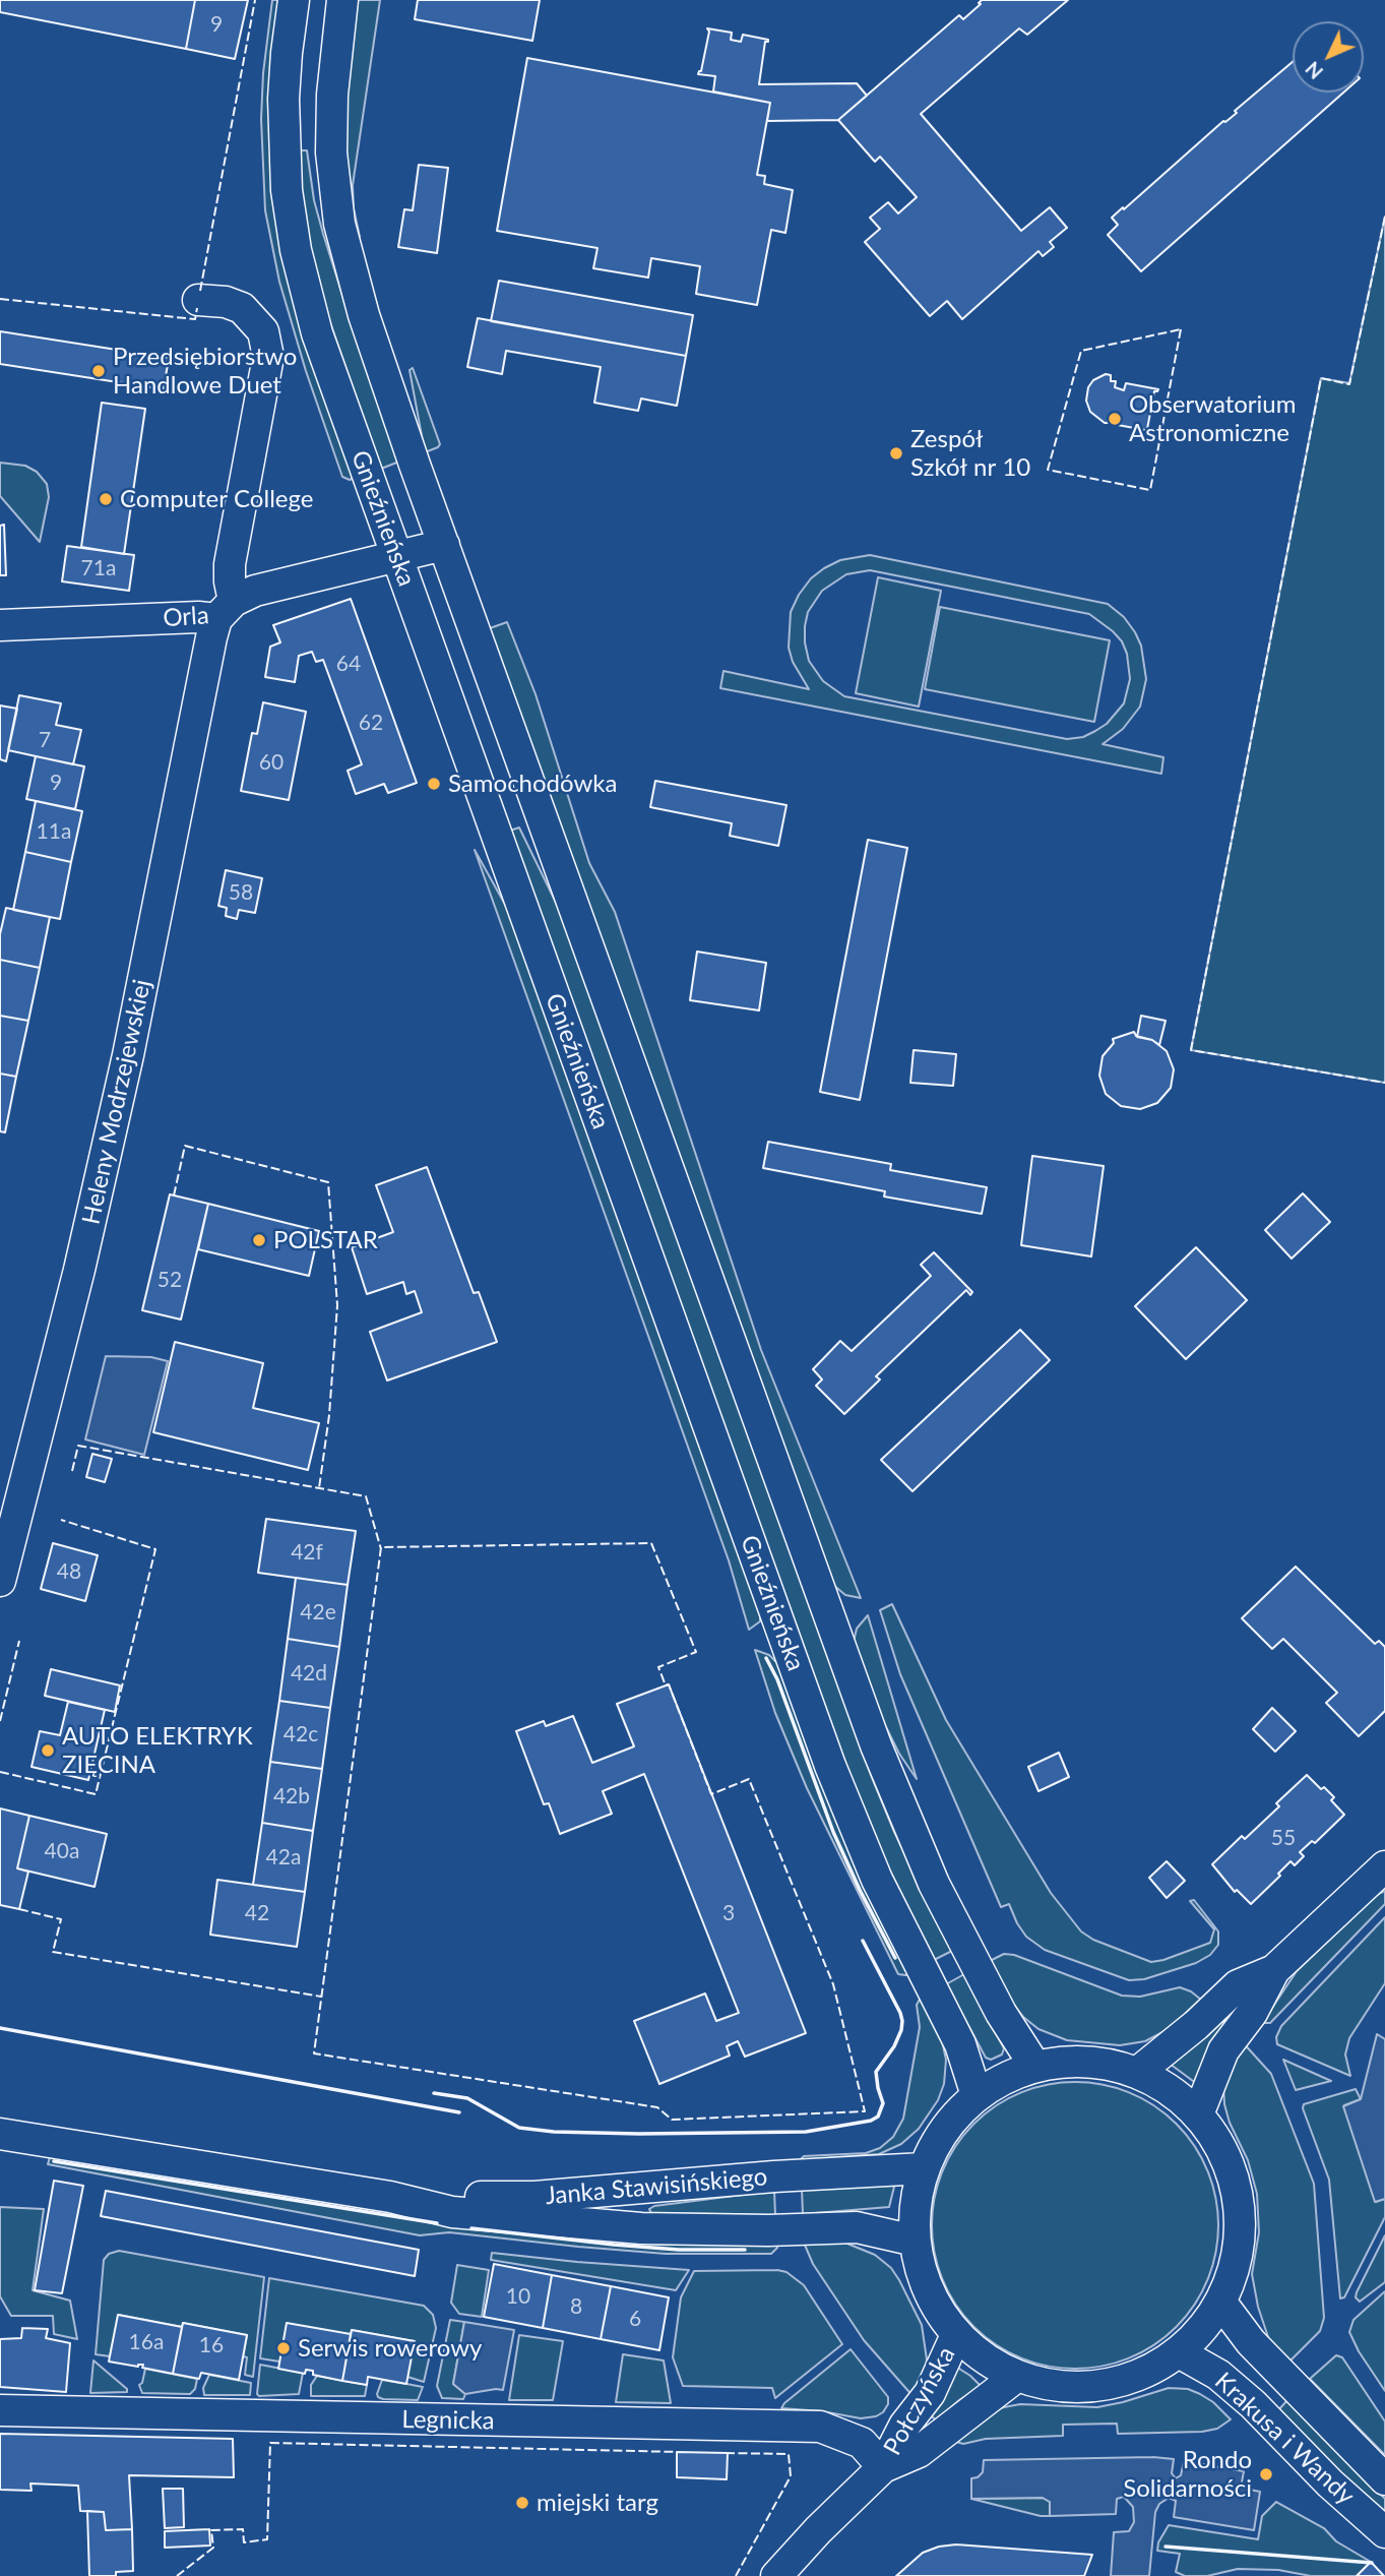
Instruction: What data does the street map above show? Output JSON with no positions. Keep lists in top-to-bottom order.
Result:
{
  "streets": {
    "street": [
      "Gnieźnieńska",
      "Orla",
      "Heleny Modrzejewskiej",
      "Janka Stawisińskiego",
      "Połczyńska",
      "Legnicka",
      "Krakusa i Wandy"
    ]
  },
  "crossings": [
    ["Gnieźnieńska", "Orla"],
    ["Orla", "Heleny Modrzejewskiej"],
    ["Połczyńska", "Legnicka"]
  ],
  "places": [
    "Przedsiębiorstwo Handlowe Duet",
    "Obserwatorium Astronomiczne",
    "Zespół Szkół nr 10",
    "Computer College",
    "Samochodówka",
    "POLSTAR",
    "AUTO ELEKTRYK ZIĘCINA",
    "Serwis rowerowy",
    "Rondo Solidarności",
    "miejski targ"
  ],
  "house_numbers": [
    "9",
    "71a",
    "64",
    "62",
    "7",
    "60",
    "9",
    "11a",
    "58",
    "52",
    "42f",
    "48",
    "42e",
    "42d",
    "42c",
    "42b",
    "55",
    "40a",
    "42a",
    "42",
    "3",
    "10",
    "8",
    "6",
    "16a",
    "16"
  ],
  "north": "bottom left"
}
